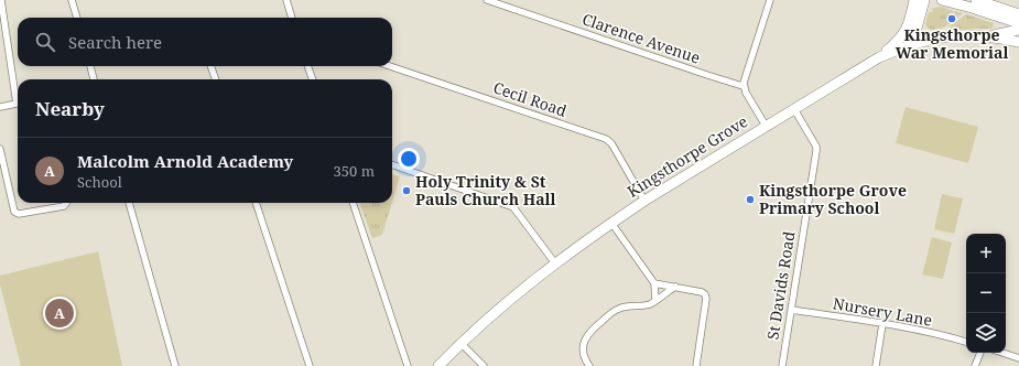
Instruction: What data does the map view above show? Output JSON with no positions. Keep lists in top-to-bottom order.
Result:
{
  "streets": {
    "main road": ["Kingsthorpe Grove"],
    "street": [
      "Clarence Avenue",
      "Cecil Road",
      "St Davids Road",
      "Nursery Lane"
    ]
  },
  "crossings": [
    ["Cecil Road", "Kingsthorpe Grove"],
    ["Kingsthorpe Grove", "St Davids Road"],
    ["St Davids Road", "Nursery Lane"]
  ],
  "places": ["Kingsthorpe War Memorial", "Holy Trinity & St Pauls Church Hall", "Kingsthorpe Grove Primary School"],
  "page": {
    "search": "Search here",
    "heading": "Nearby",
    "list": [
      {
        "mark": "A",
        "name": "Malcolm Arnold Academy",
        "note": "School",
        "value": "350 m"
      }
    ],
    "map_buttons": ["+", "−"],
    "pins": "A"
  }
}
